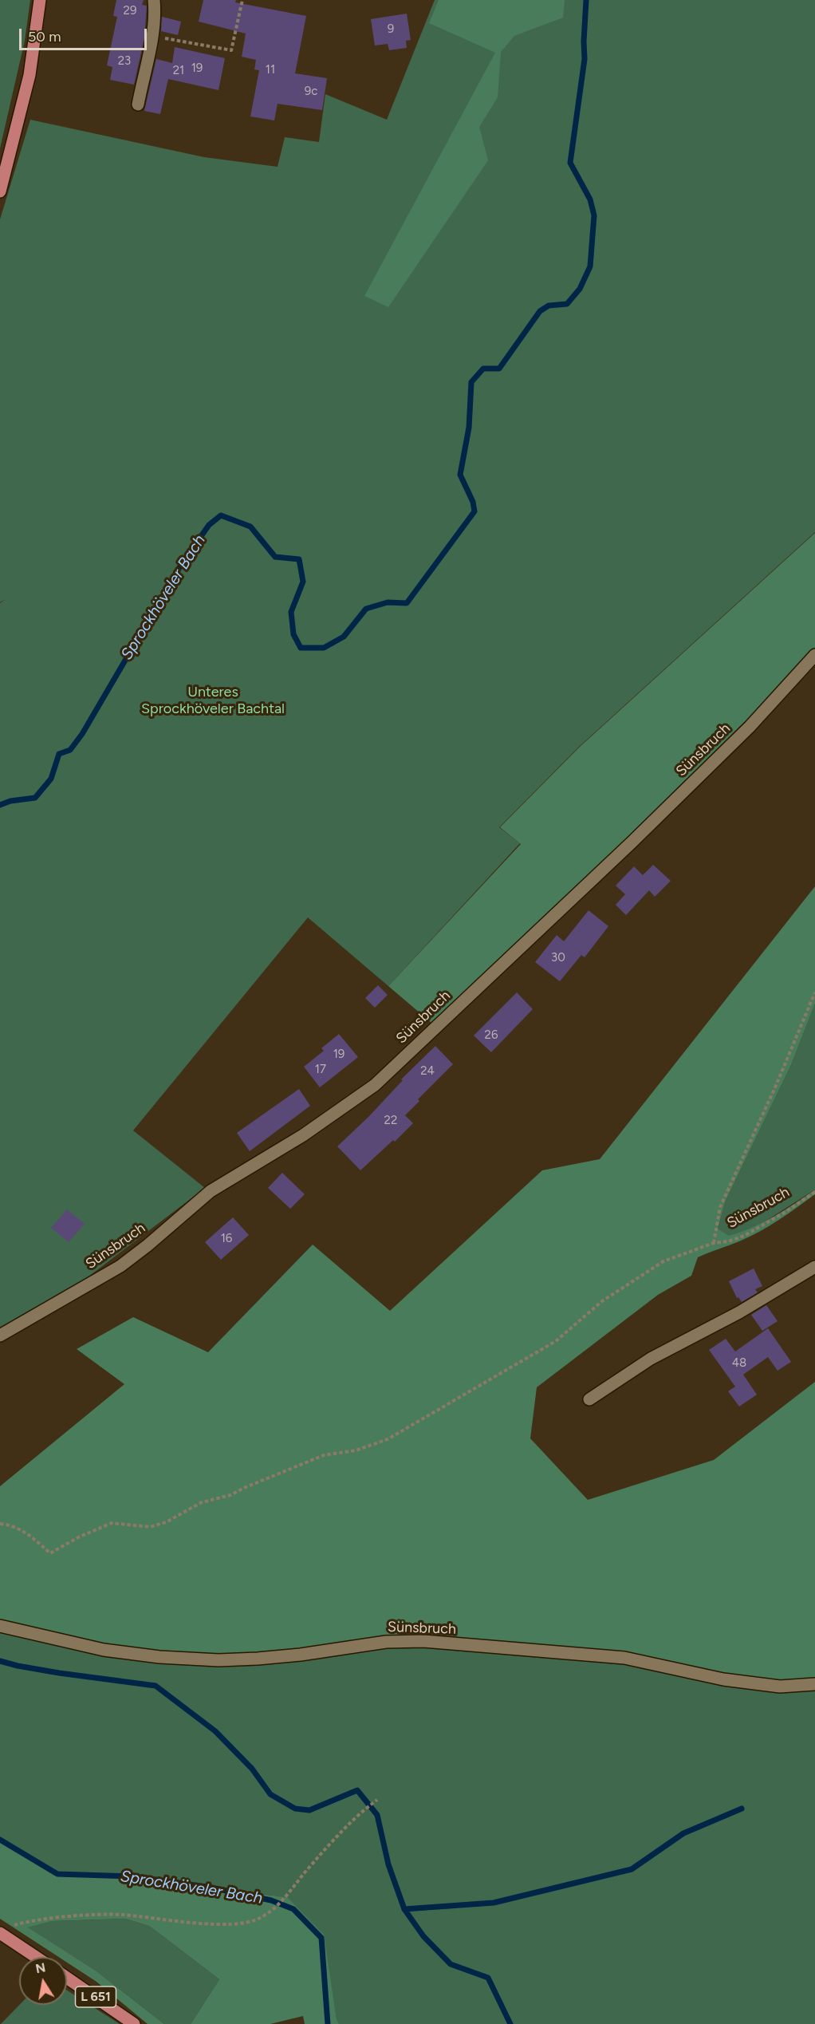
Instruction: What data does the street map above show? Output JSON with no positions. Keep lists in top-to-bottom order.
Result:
{
  "streets": {
    "main road": ["L 651"],
    "street": ["Sünsbruch"]
  },
  "water": ["Sprockhöveler Bach"],
  "parks": ["Unteres Sprockhöveler Bachtal"],
  "house_numbers": [
    "29",
    "9",
    "23",
    "19",
    "11",
    "21",
    "9c",
    "30",
    "26",
    "19",
    "17",
    "24",
    "22",
    "16",
    "48"
  ],
  "scale_bar": "50 m",
  "north": "top"
}
